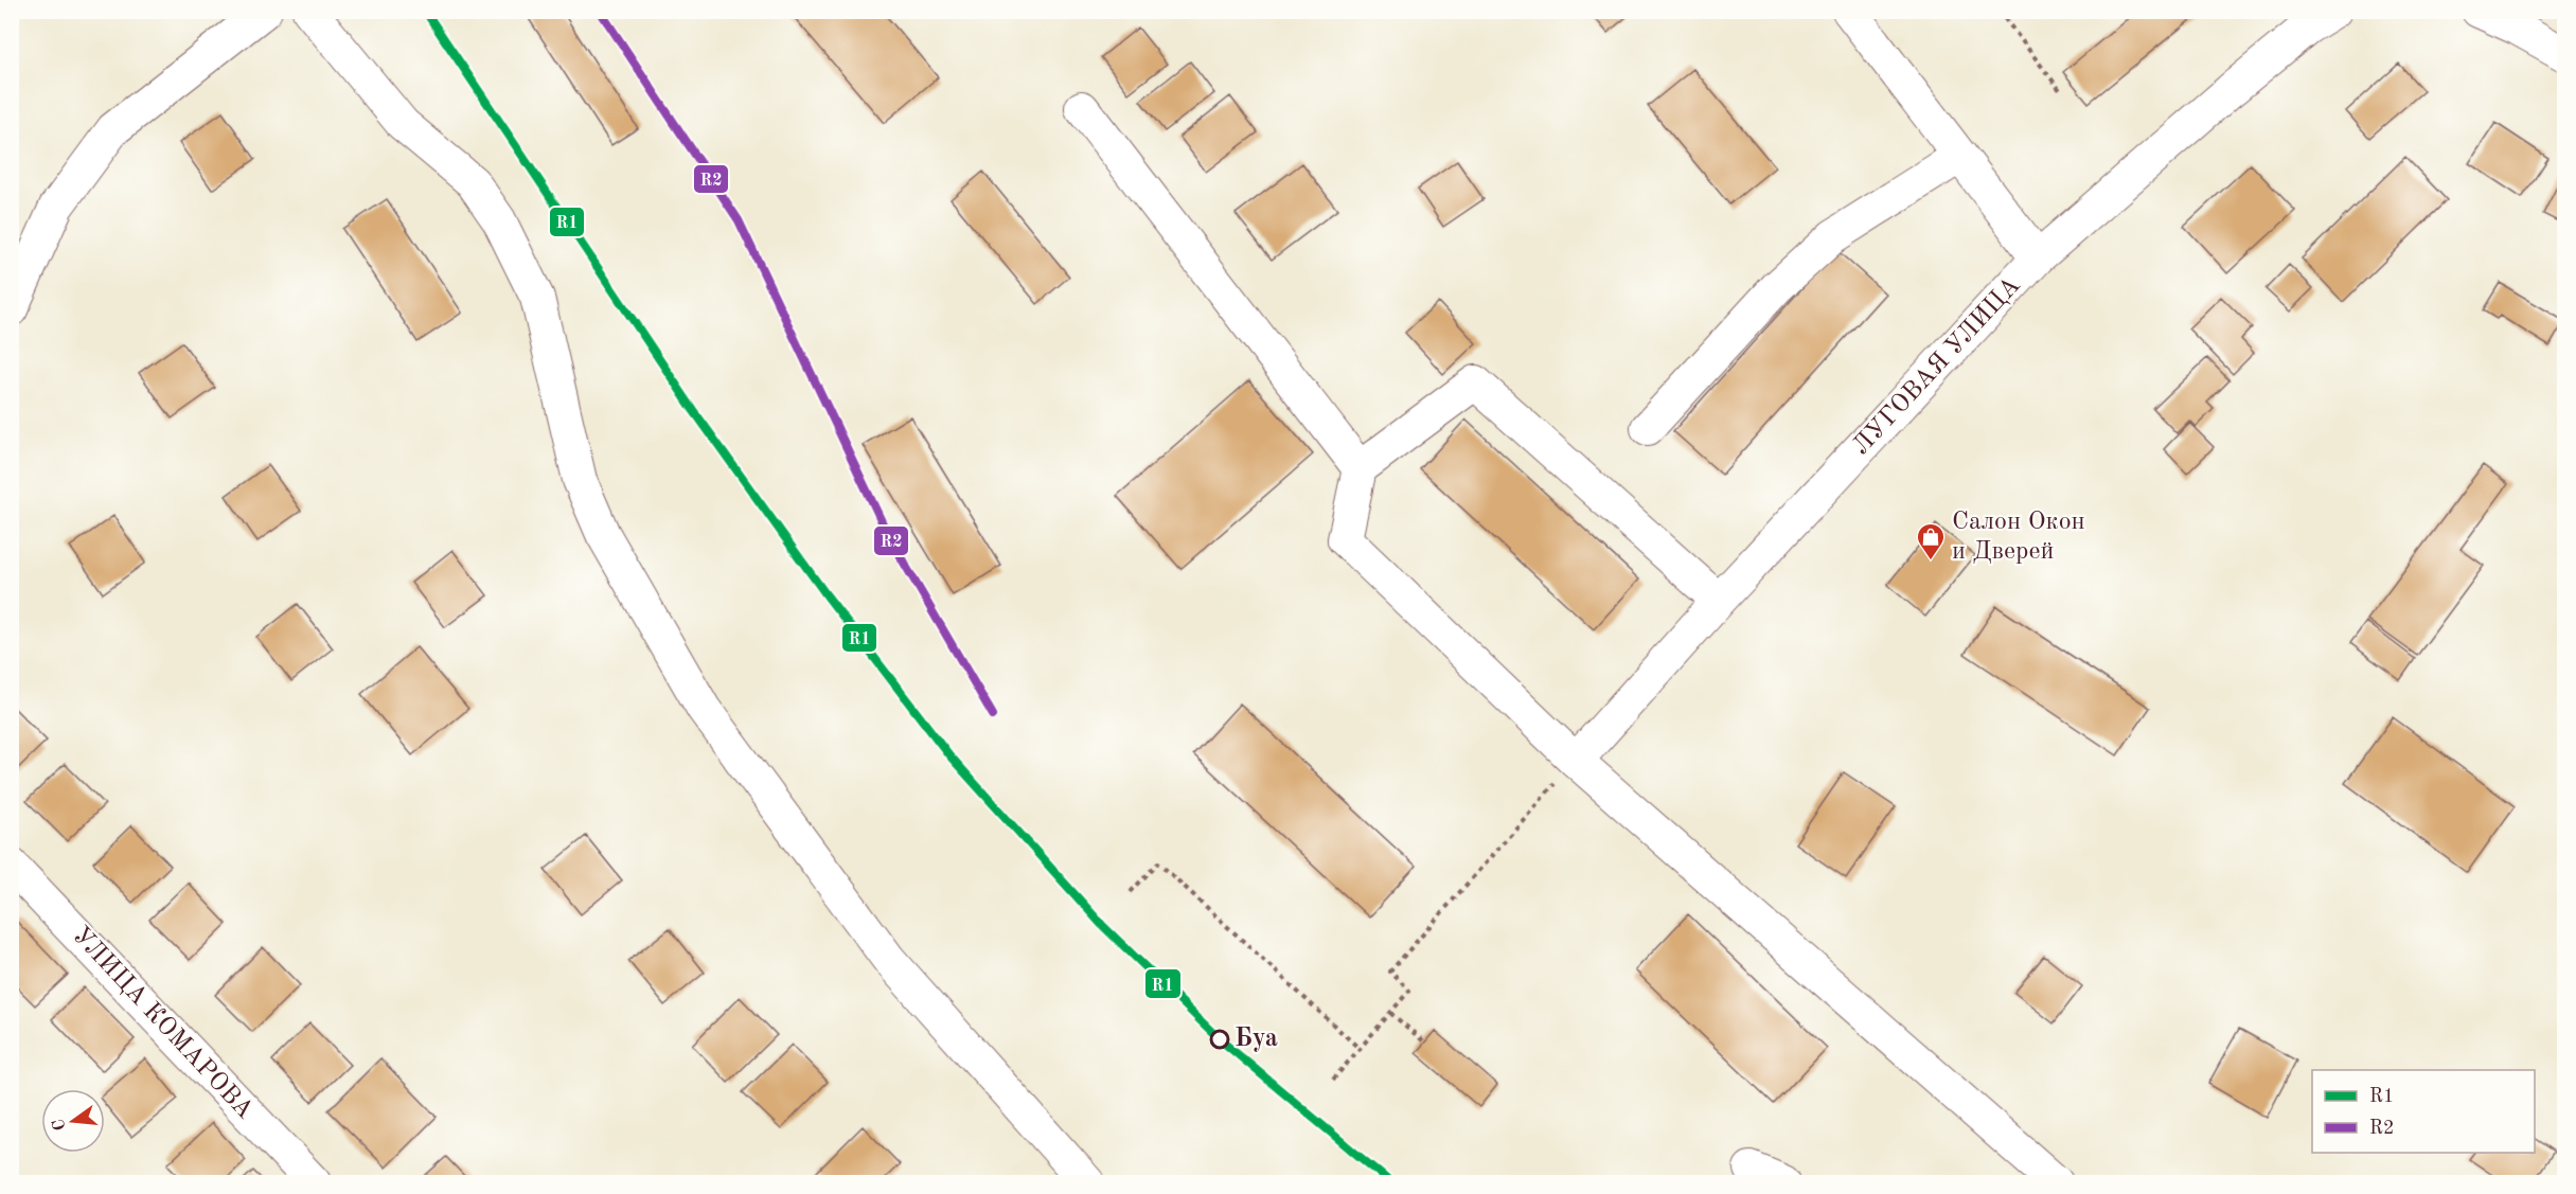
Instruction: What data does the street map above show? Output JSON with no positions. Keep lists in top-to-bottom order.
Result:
{
  "streets": {
    "street": ["ЛУГОВАЯ УЛИЦА", "УЛИЦА КОМАРОВА"]
  },
  "places": {
    "shop": ["Салон Окон и Дверей"],
    "other": ["Буа"]
  },
  "lines": ["transit line R1", "transit line R2"],
  "legend": ["R1", "R2"],
  "north": "left"
}
